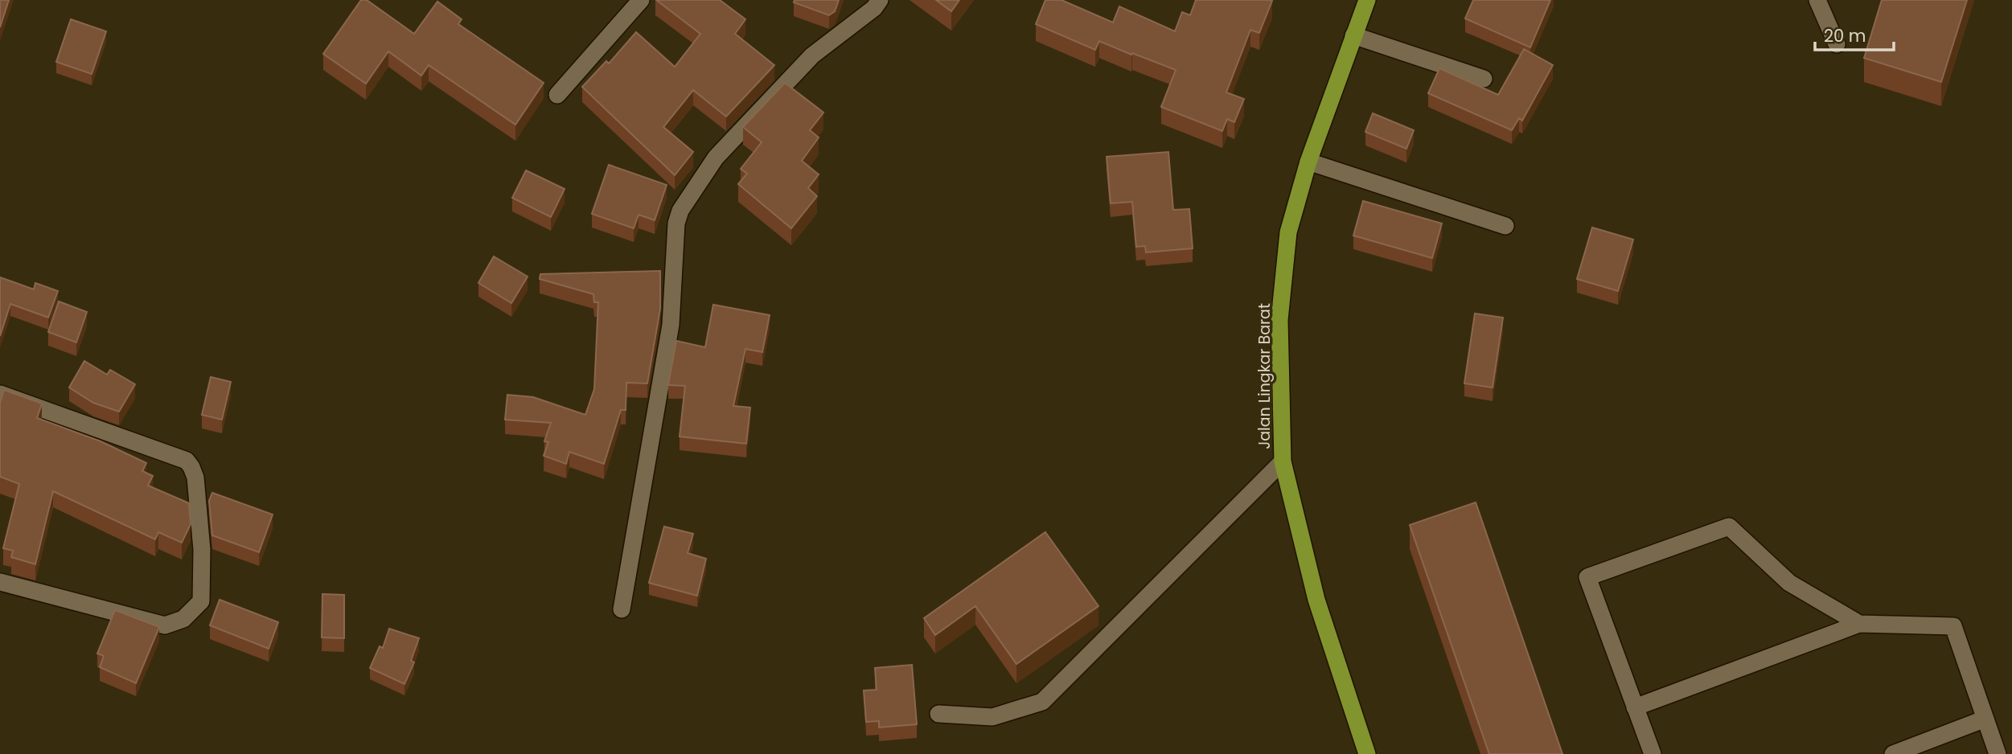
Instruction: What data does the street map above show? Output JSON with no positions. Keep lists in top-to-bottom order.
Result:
{
  "streets": {
    "highway": ["Jalan Lingkar Barat"]
  },
  "scale_bar": "20 m"
}
